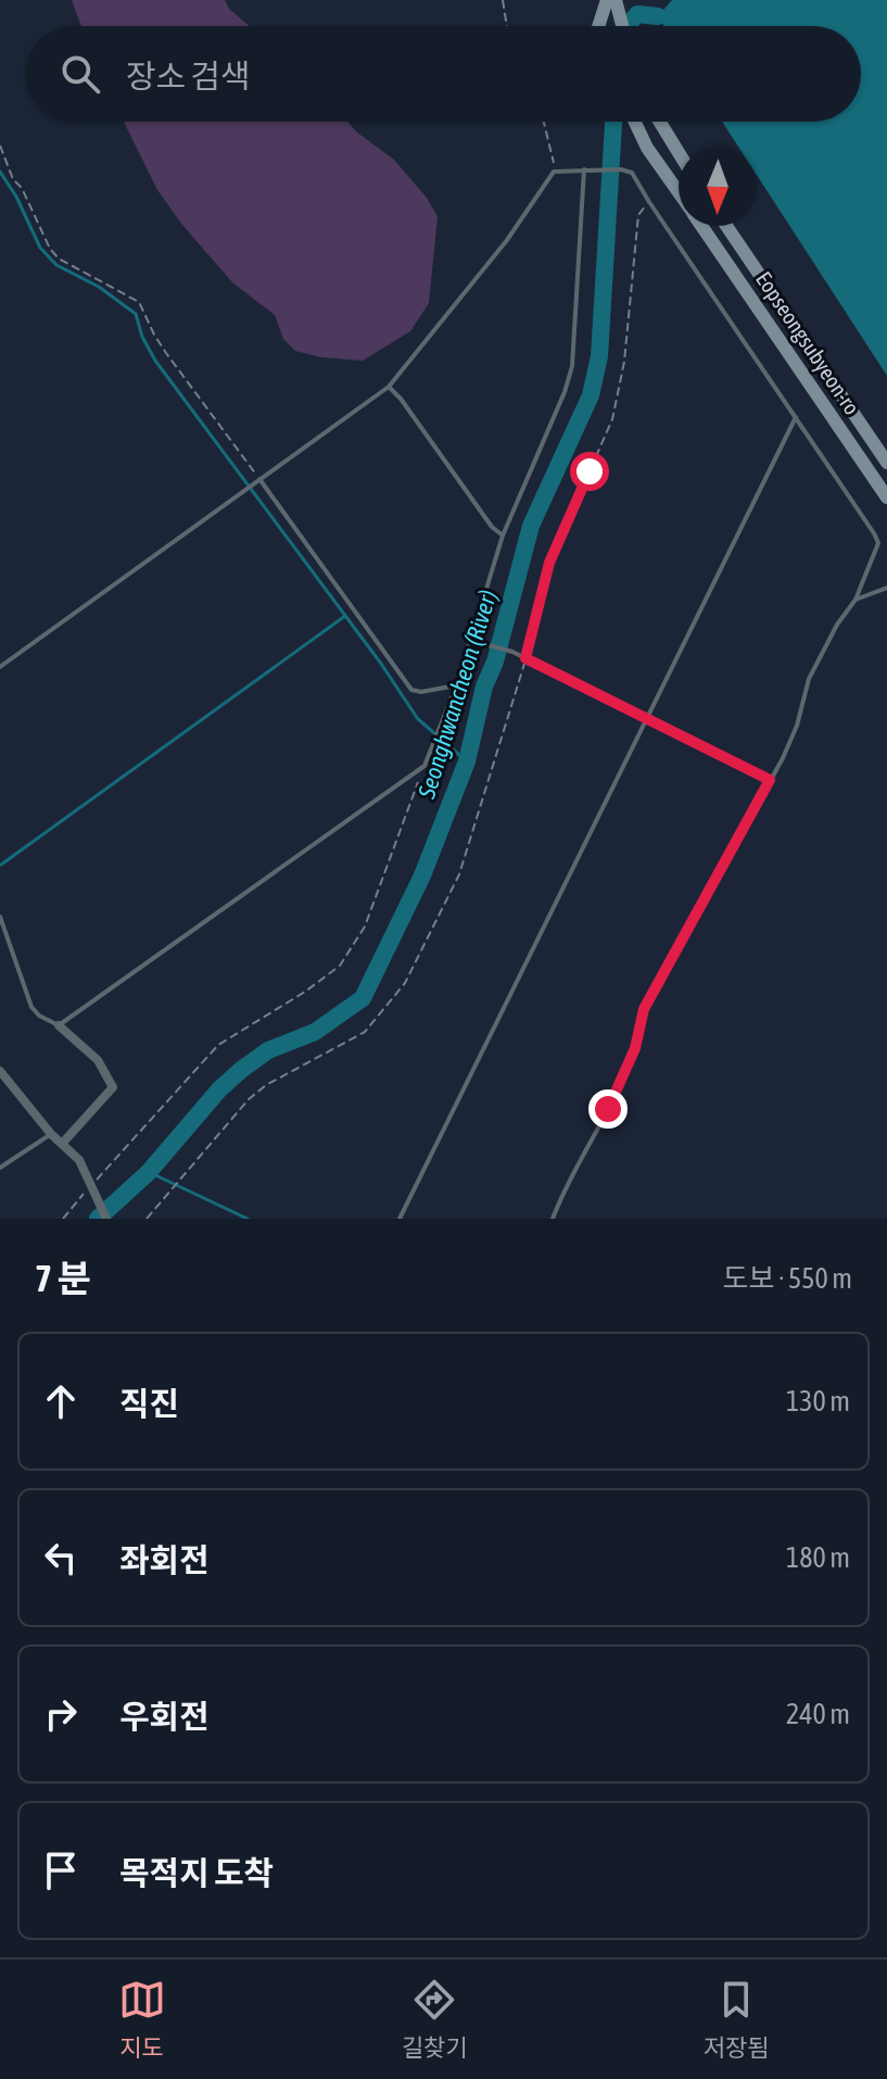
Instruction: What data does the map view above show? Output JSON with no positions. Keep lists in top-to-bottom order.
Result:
{
  "streets": {
    "main road": ["Eopseongsubyeon-ro"]
  },
  "water": ["Seonghwancheon (River)"],
  "north": "bottom",
  "page": {
    "search": "장소 검색",
    "heading": ["7 분", "도보 · 550 m"],
    "list": [
      ["직진", "130 m"],
      ["좌회전", "180 m"],
      ["우회전", "240 m"],
      "목적지 도착"
    ],
    "nav": ["지도", "길찾기", "저장됨"]
  }
}
